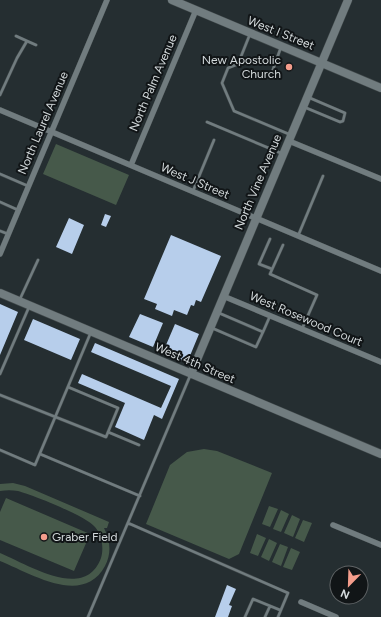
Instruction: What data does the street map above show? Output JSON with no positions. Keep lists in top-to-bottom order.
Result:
{
  "streets": {
    "street": [
      "West I Street",
      "North Palm Avenue",
      "North Laurel Avenue",
      "West J Street",
      "North Vine Avenue",
      "West Rosewood Court",
      "West 4th Street"
    ]
  },
  "crossings": [
    ["West I Street", "North Palm Avenue"],
    ["West I Street", "North Vine Avenue"],
    ["North Palm Avenue", "West J Street"],
    ["North Laurel Avenue", "West J Street"],
    ["West J Street", "North Vine Avenue"],
    ["North Vine Avenue", "West Rosewood Court"],
    ["North Vine Avenue", "West 4th Street"]
  ],
  "places": ["New Apostolic Church", "Graber Field"],
  "north": "bottom left"
}
